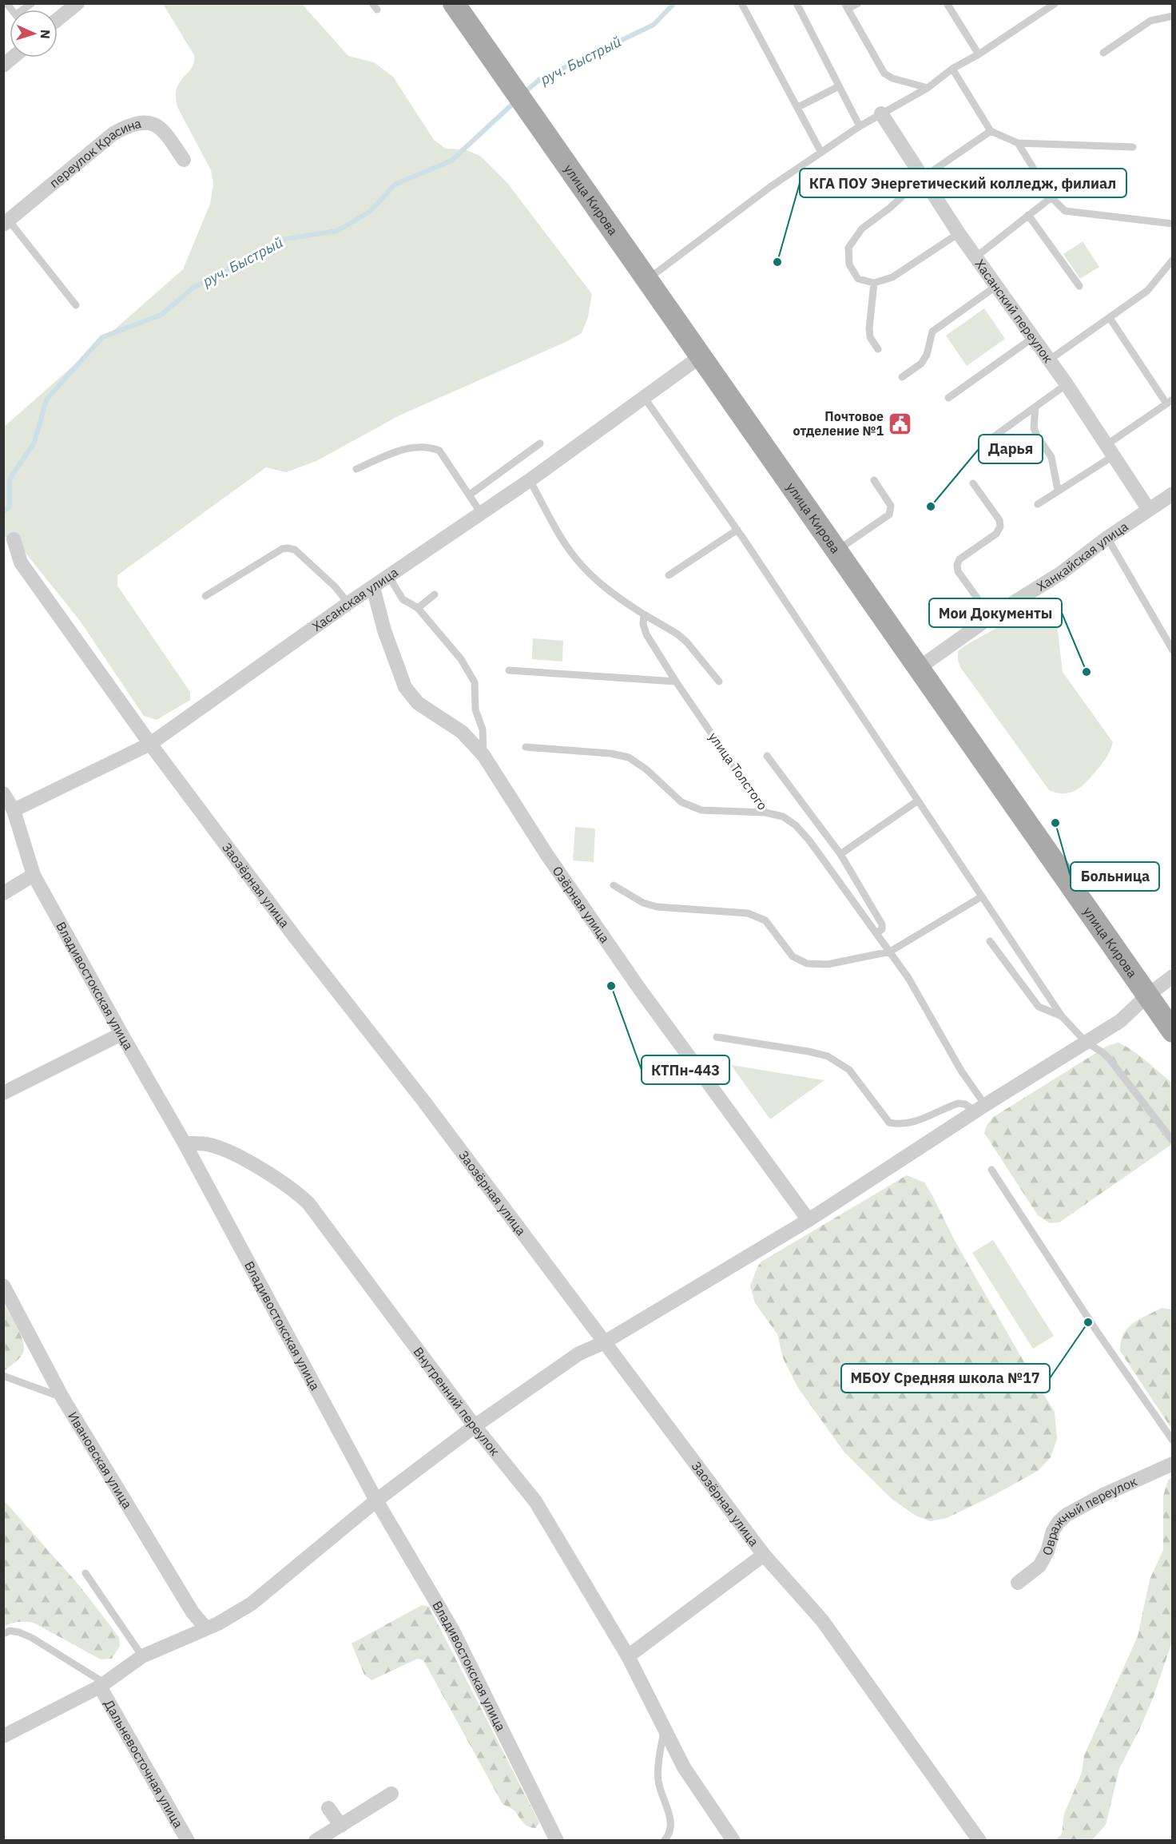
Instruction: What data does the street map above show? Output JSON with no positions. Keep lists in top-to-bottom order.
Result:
{
  "streets": {
    "main road": ["улица Кирова"],
    "street": [
      "переулок Красина",
      "Хасанский переулок",
      "Ханкайская улица",
      "Хасанская улица",
      "Заозёрная улица",
      "Озёрная улица",
      "Владивостокская улица",
      "Внутренний переулок",
      "Ивановская улица",
      "Овражный переулок",
      "Дальневосточная улица"
    ],
    "lane": ["улица Толстого"]
  },
  "crossings": [
    ["улица Кирова", "Ханкайская улица"],
    ["улица Кирова", "Хасанская улица"],
    ["Хасанский переулок", "Ханкайская улица"],
    ["Хасанская улица", "Заозёрная улица"],
    ["Хасанская улица", "Озёрная улица"],
    ["Хасанская улица", "Владивостокская улица"],
    ["Владивостокская улица", "Внутренний переулок"]
  ],
  "water": ["руч. Быстрый"],
  "places": {
    "other": [
      "КГА ПОУ Энергетический колледж, филиал",
      "Дарья",
      "Мои Документы",
      "Больница",
      "КТПн-443",
      "МБОУ Средняя школа №17"
    ],
    "public building": ["Почтовое отделение №1"]
  },
  "north": "right"
}
